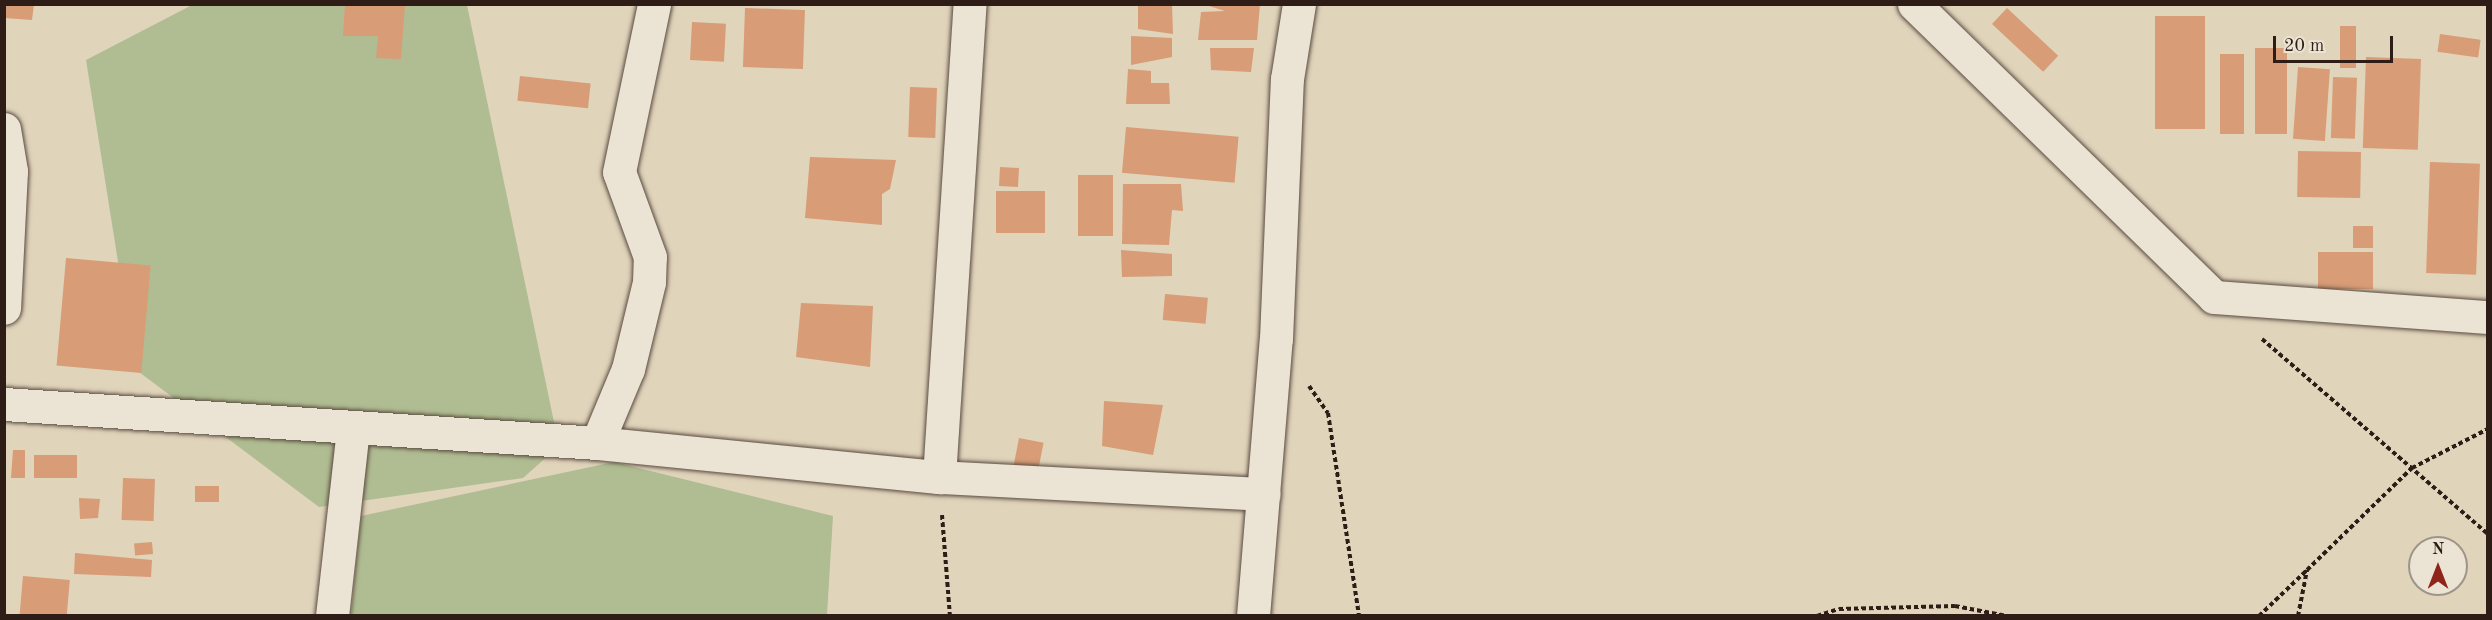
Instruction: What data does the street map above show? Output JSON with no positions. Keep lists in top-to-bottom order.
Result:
{
  "scale_bar": "20 m",
  "north": "top"
}
